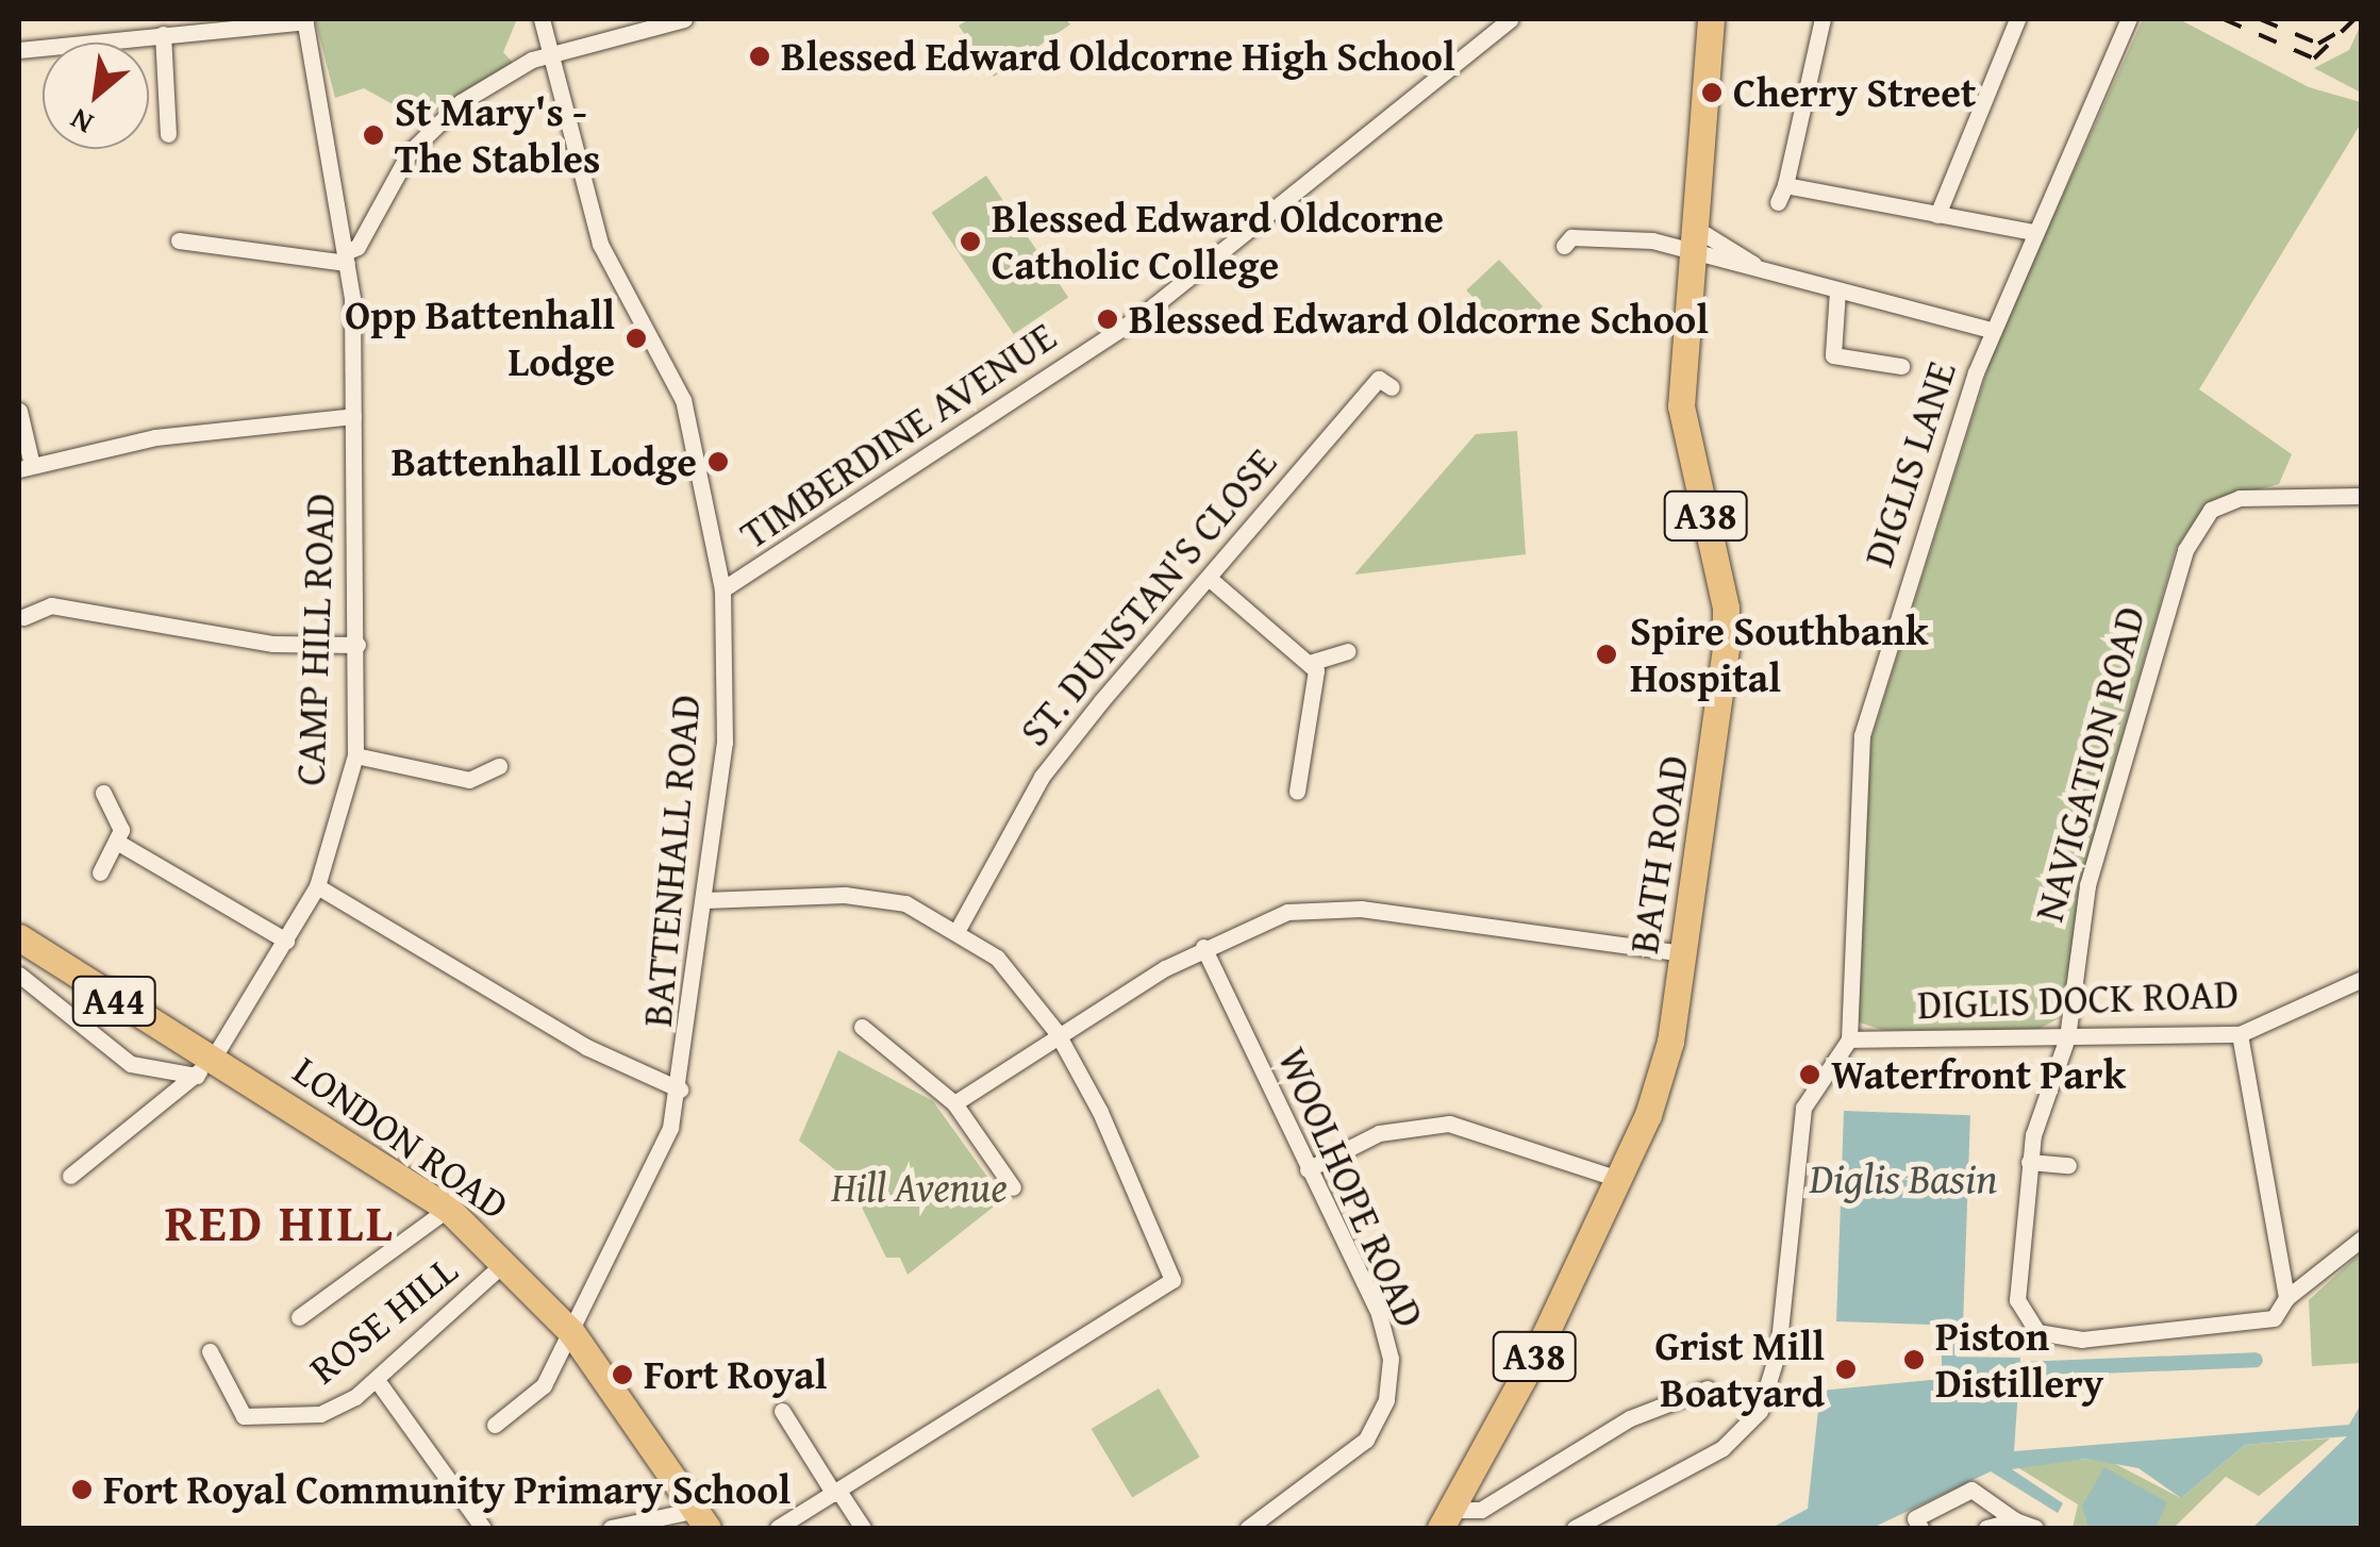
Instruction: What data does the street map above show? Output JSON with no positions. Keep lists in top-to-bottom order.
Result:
{
  "streets": {
    "main road": [
      "A38",
      "BATH ROAD",
      "A44",
      "LONDON ROAD"
    ],
    "street": [
      "TIMBERDINE AVENUE",
      "DIGLIS LANE",
      "ST. DUNSTAN'S CLOSE",
      "CAMP HILL ROAD",
      "NAVIGATION ROAD",
      "BATTENHALL ROAD",
      "DIGLIS DOCK ROAD",
      "WOOLHOPE ROAD",
      "ROSE HILL"
    ]
  },
  "crossings": [
    ["TIMBERDINE AVENUE", "BATTENHALL ROAD"],
    ["DIGLIS LANE", "DIGLIS DOCK ROAD"],
    ["CAMP HILL ROAD", "LONDON ROAD"],
    ["NAVIGATION ROAD", "DIGLIS DOCK ROAD"],
    ["BATTENHALL ROAD", "LONDON ROAD"],
    ["LONDON ROAD", "ROSE HILL"]
  ],
  "districts": ["RED HILL"],
  "water": ["Diglis Basin"],
  "parks": ["Hill Avenue"],
  "places": [
    "Blessed Edward Oldcorne High School",
    "Cherry Street",
    "St Mary's - The Stables",
    "Blessed Edward Oldcorne Catholic College",
    "Blessed Edward Oldcorne School",
    "Opp Battenhall Lodge",
    "Battenhall Lodge",
    "Spire Southbank Hospital",
    "Waterfront Park",
    "Piston Distillery",
    "Grist Mill Boatyard",
    "Fort Royal",
    "Fort Royal Community Primary School"
  ],
  "north": "bottom left"
}
